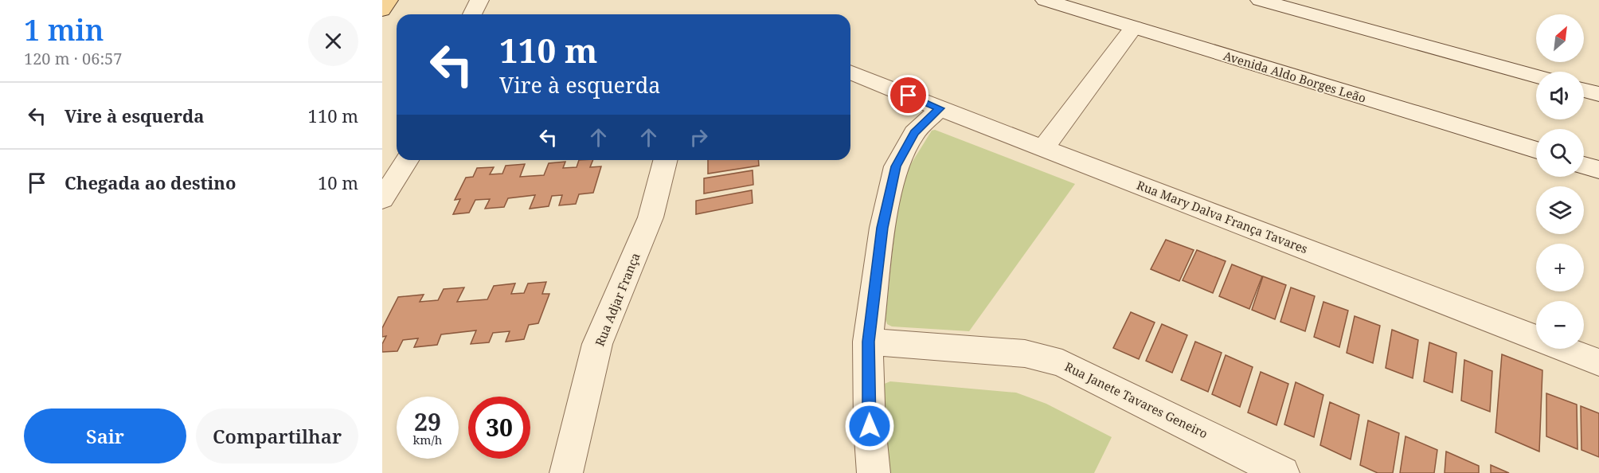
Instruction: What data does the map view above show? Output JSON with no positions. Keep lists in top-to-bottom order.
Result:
{
  "streets": {
    "street": [
      "Avenida Aldo Borges Leão",
      "Rua Mary Dalva França Tavares",
      "Rua Adjar França",
      "Rua Janete Tavares Geneiro"
    ]
  },
  "north": "top right",
  "page": {
    "heading": ["1 min", "120 m · 06:57"],
    "map_buttons": ["+", "−"],
    "turn": ["110 m", "Vire à esquerda"],
    "list": [
      {
        "name": "Vire à esquerda",
        "value": "110 m"
      },
      {
        "name": "Chegada ao destino",
        "value": "10 m"
      }
    ],
    "speed": "29 km/h",
    "limit": "30",
    "buttons": ["Sair", "Compartilhar"]
  }
}
